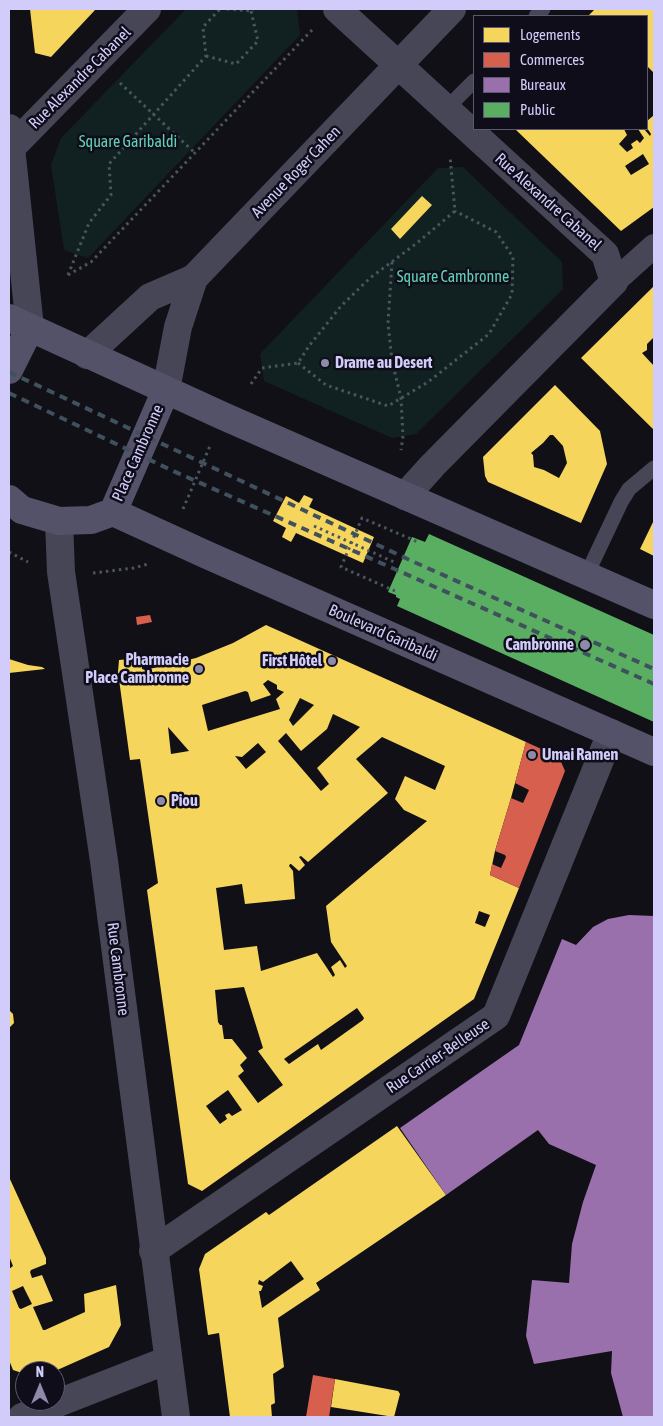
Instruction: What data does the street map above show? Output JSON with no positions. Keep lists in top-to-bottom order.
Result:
{
  "streets": {
    "main road": ["Place Cambronne", "Boulevard Garibaldi"],
    "street": [
      "Rue Alexandre Cabanel",
      "Avenue Roger Cahen",
      "Rue Cambronne",
      "Rue Carrier-Belleuse"
    ]
  },
  "crossings": [
    ["Rue Alexandre Cabanel", "Avenue Roger Cahen"],
    ["Avenue Roger Cahen", "Place Cambronne"],
    ["Place Cambronne", "Boulevard Garibaldi"],
    ["Place Cambronne", "Rue Cambronne"],
    ["Boulevard Garibaldi", "Rue Carrier-Belleuse"],
    ["Rue Cambronne", "Rue Carrier-Belleuse"]
  ],
  "parks": ["Square Garibaldi", "Square Cambronne"],
  "places": [
    "Drame au Desert",
    "Cambronne",
    "First Hôtel",
    "Pharmacie Place Cambronne",
    "Umai Ramen",
    "Piou"
  ],
  "legend": [
    "Logements",
    "Commerces",
    "Bureaux",
    "Public"
  ],
  "north": "top"
}
